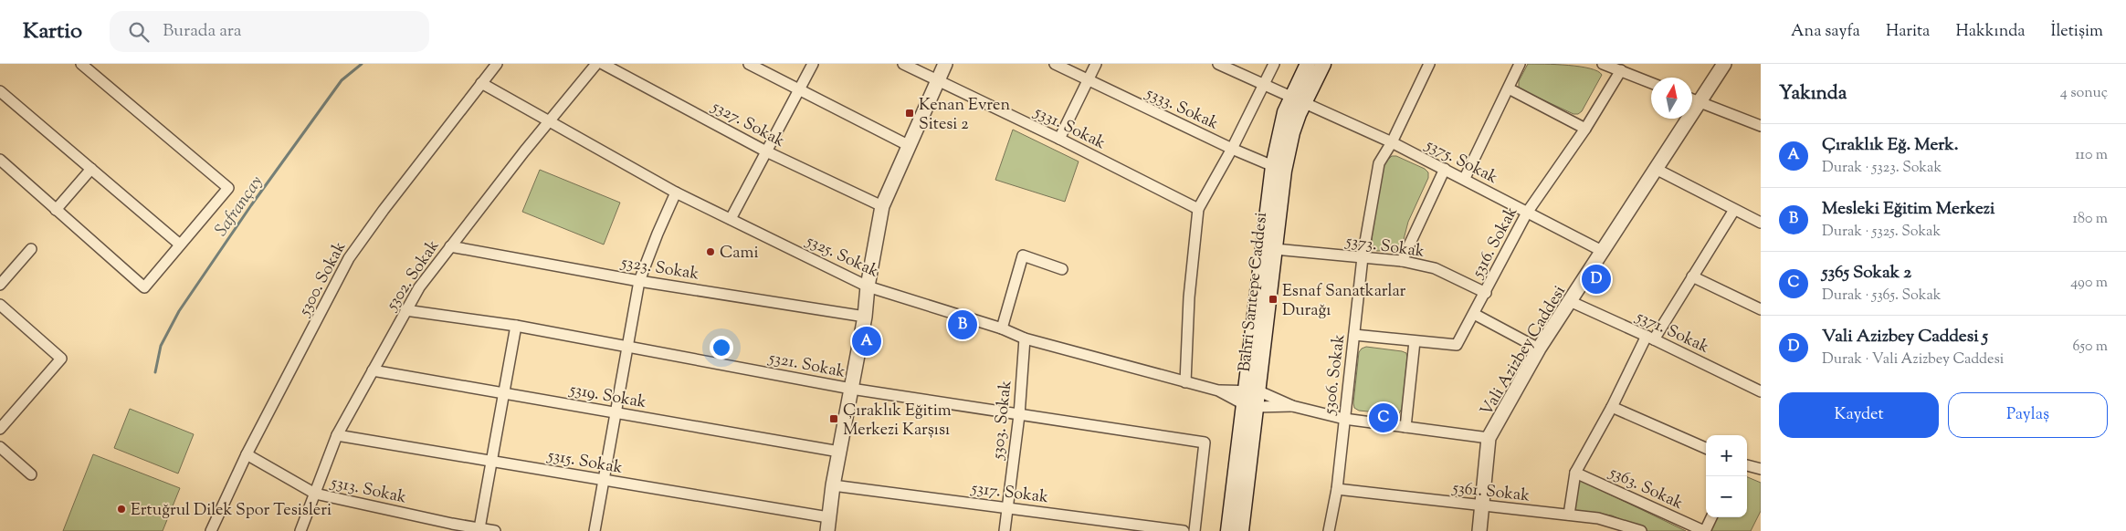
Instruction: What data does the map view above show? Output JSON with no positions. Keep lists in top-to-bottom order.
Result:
{
  "streets": {
    "main road": ["Bahri Sarıtepe Caddesi"],
    "street": [
      "5333. Sokak",
      "5327. Sokak",
      "5331. Sokak",
      "5375. Sokak",
      "5316. Sokak",
      "5373. Sokak",
      "5325. Sokak",
      "5323. Sokak",
      "5302. Sokak",
      "5300. Sokak",
      "5371. Sokak",
      "Vali Azizbey Caddesi",
      "5321. Sokak",
      "5306. Sokak",
      "5319. Sokak",
      "5303. Sokak",
      "5315. Sokak",
      "5363. Sokak",
      "5313. Sokak",
      "5361. Sokak",
      "5317. Sokak"
    ]
  },
  "crossings": [
    ["5333. Sokak", "Bahri Sarıtepe Caddesi"],
    ["5375. Sokak", "5316. Sokak"],
    ["5375. Sokak", "Bahri Sarıtepe Caddesi"],
    ["5375. Sokak", "Vali Azizbey Caddesi"],
    ["5375. Sokak", "5306. Sokak"],
    ["5316. Sokak", "5373. Sokak"],
    ["5316. Sokak", "5306. Sokak"],
    ["5373. Sokak", "Bahri Sarıtepe Caddesi"],
    ["5373. Sokak", "5306. Sokak"],
    ["5325. Sokak", "5302. Sokak"],
    ["5325. Sokak", "5300. Sokak"],
    ["5325. Sokak", "Bahri Sarıtepe Caddesi"],
    ["5325. Sokak", "5303. Sokak"],
    ["5323. Sokak", "5302. Sokak"],
    ["5302. Sokak", "5321. Sokak"],
    ["5302. Sokak", "5319. Sokak"],
    ["5302. Sokak", "5315. Sokak"],
    ["5302. Sokak", "5313. Sokak"],
    ["5300. Sokak", "5313. Sokak"],
    ["5371. Sokak", "Vali Azizbey Caddesi"],
    ["Vali Azizbey Caddesi", "5361. Sokak"],
    ["5321. Sokak", "5303. Sokak"],
    ["5306. Sokak", "5361. Sokak"],
    ["5303. Sokak", "5317. Sokak"]
  ],
  "water": ["Safrançay"],
  "places": {
    "transit": ["Kenan Evren Sitesi 2", "Esnaf Sanatkarlar Durağı", "Çıraklık Eğitim Merkezi Karşısı"],
    "other": ["Cami", "Ertuğrul Dilek Spor Tesisleri"]
  },
  "north": "top",
  "page": {
    "header": "Kartio",
    "search": "Burada ara",
    "nav": [
      "Ana sayfa",
      "Harita",
      "Hakkında",
      "İletişim"
    ],
    "heading": ["Yakında", "4 sonuç"],
    "list": [
      {
        "mark": "A",
        "name": "Çıraklık Eğ. Merk.",
        "note": "Durak · 5323. Sokak",
        "value": "110 m"
      },
      {
        "mark": "B",
        "name": "Mesleki Eğitim Merkezi",
        "note": "Durak · 5325. Sokak",
        "value": "180 m"
      },
      {
        "mark": "C",
        "name": "5365 Sokak 2",
        "note": "Durak · 5365. Sokak",
        "value": "490 m"
      },
      {
        "mark": "D",
        "name": "Vali Azizbey Caddesi 5",
        "note": "Durak · Vali Azizbey Caddesi",
        "value": "650 m"
      }
    ],
    "pins": [
      "D",
      "B",
      "A",
      "C"
    ],
    "buttons": ["Kaydet", "Paylaş"],
    "map_buttons": ["+", "−"]
  }
}
